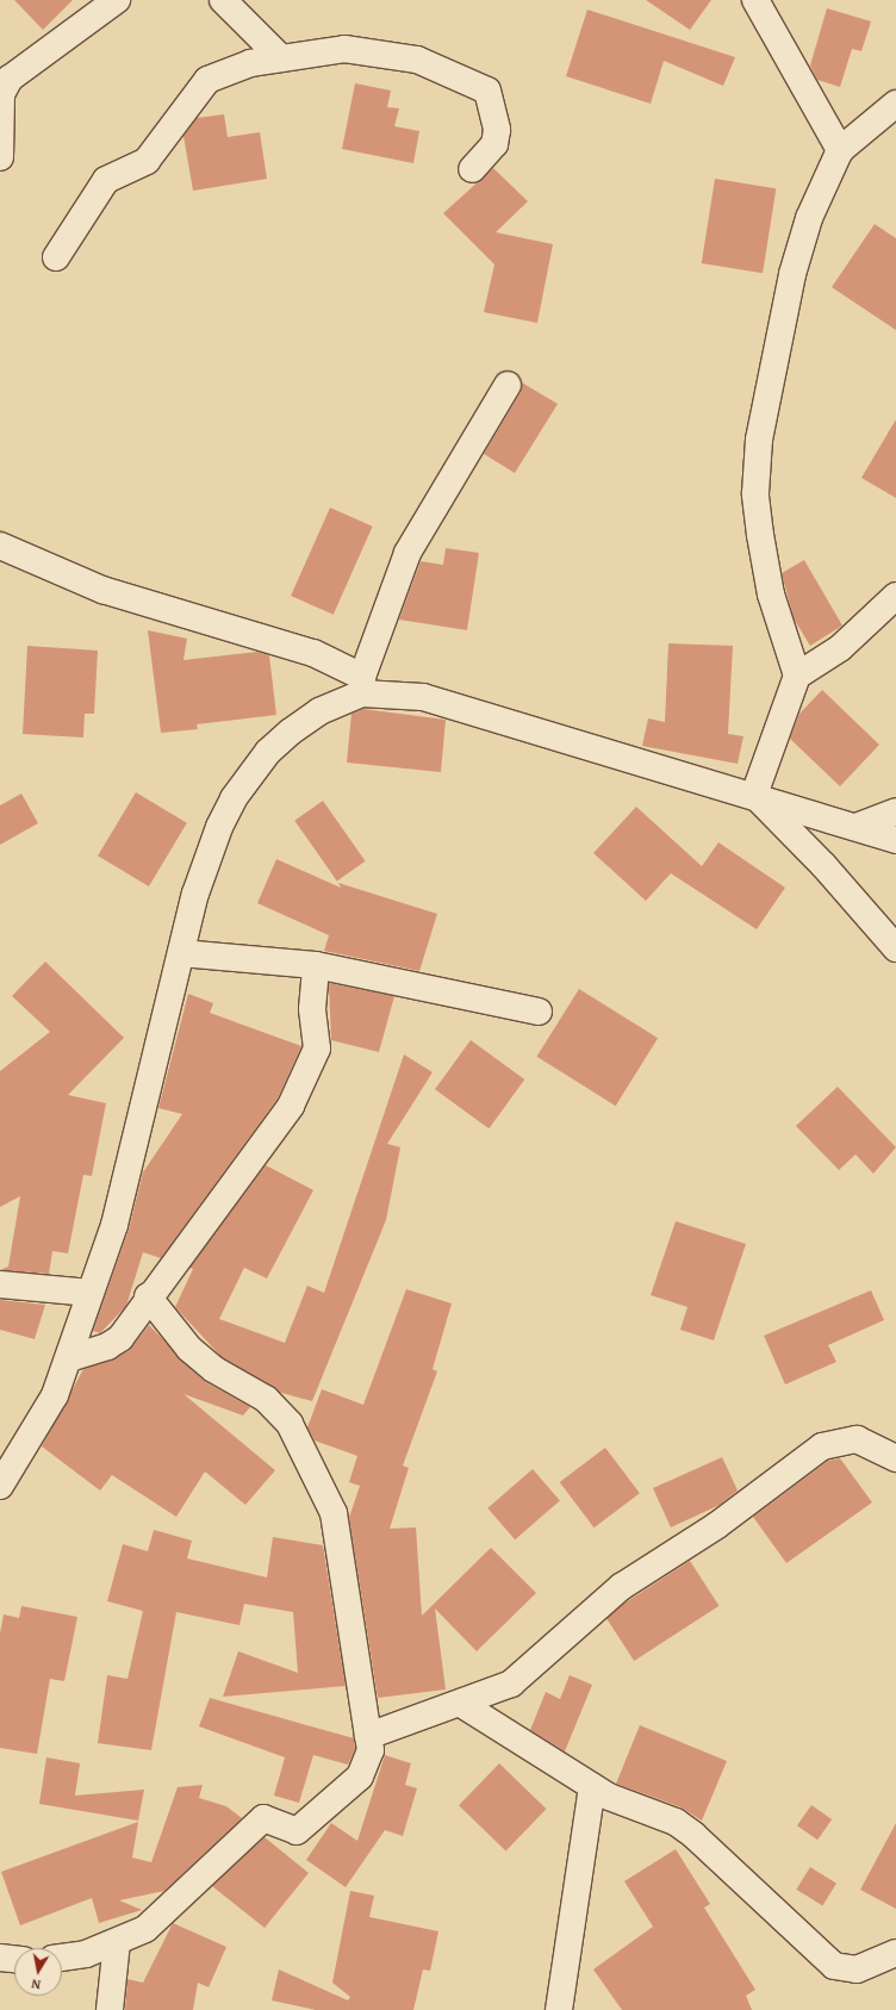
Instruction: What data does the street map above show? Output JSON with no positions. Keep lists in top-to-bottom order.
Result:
{
  "north": "bottom"
}
